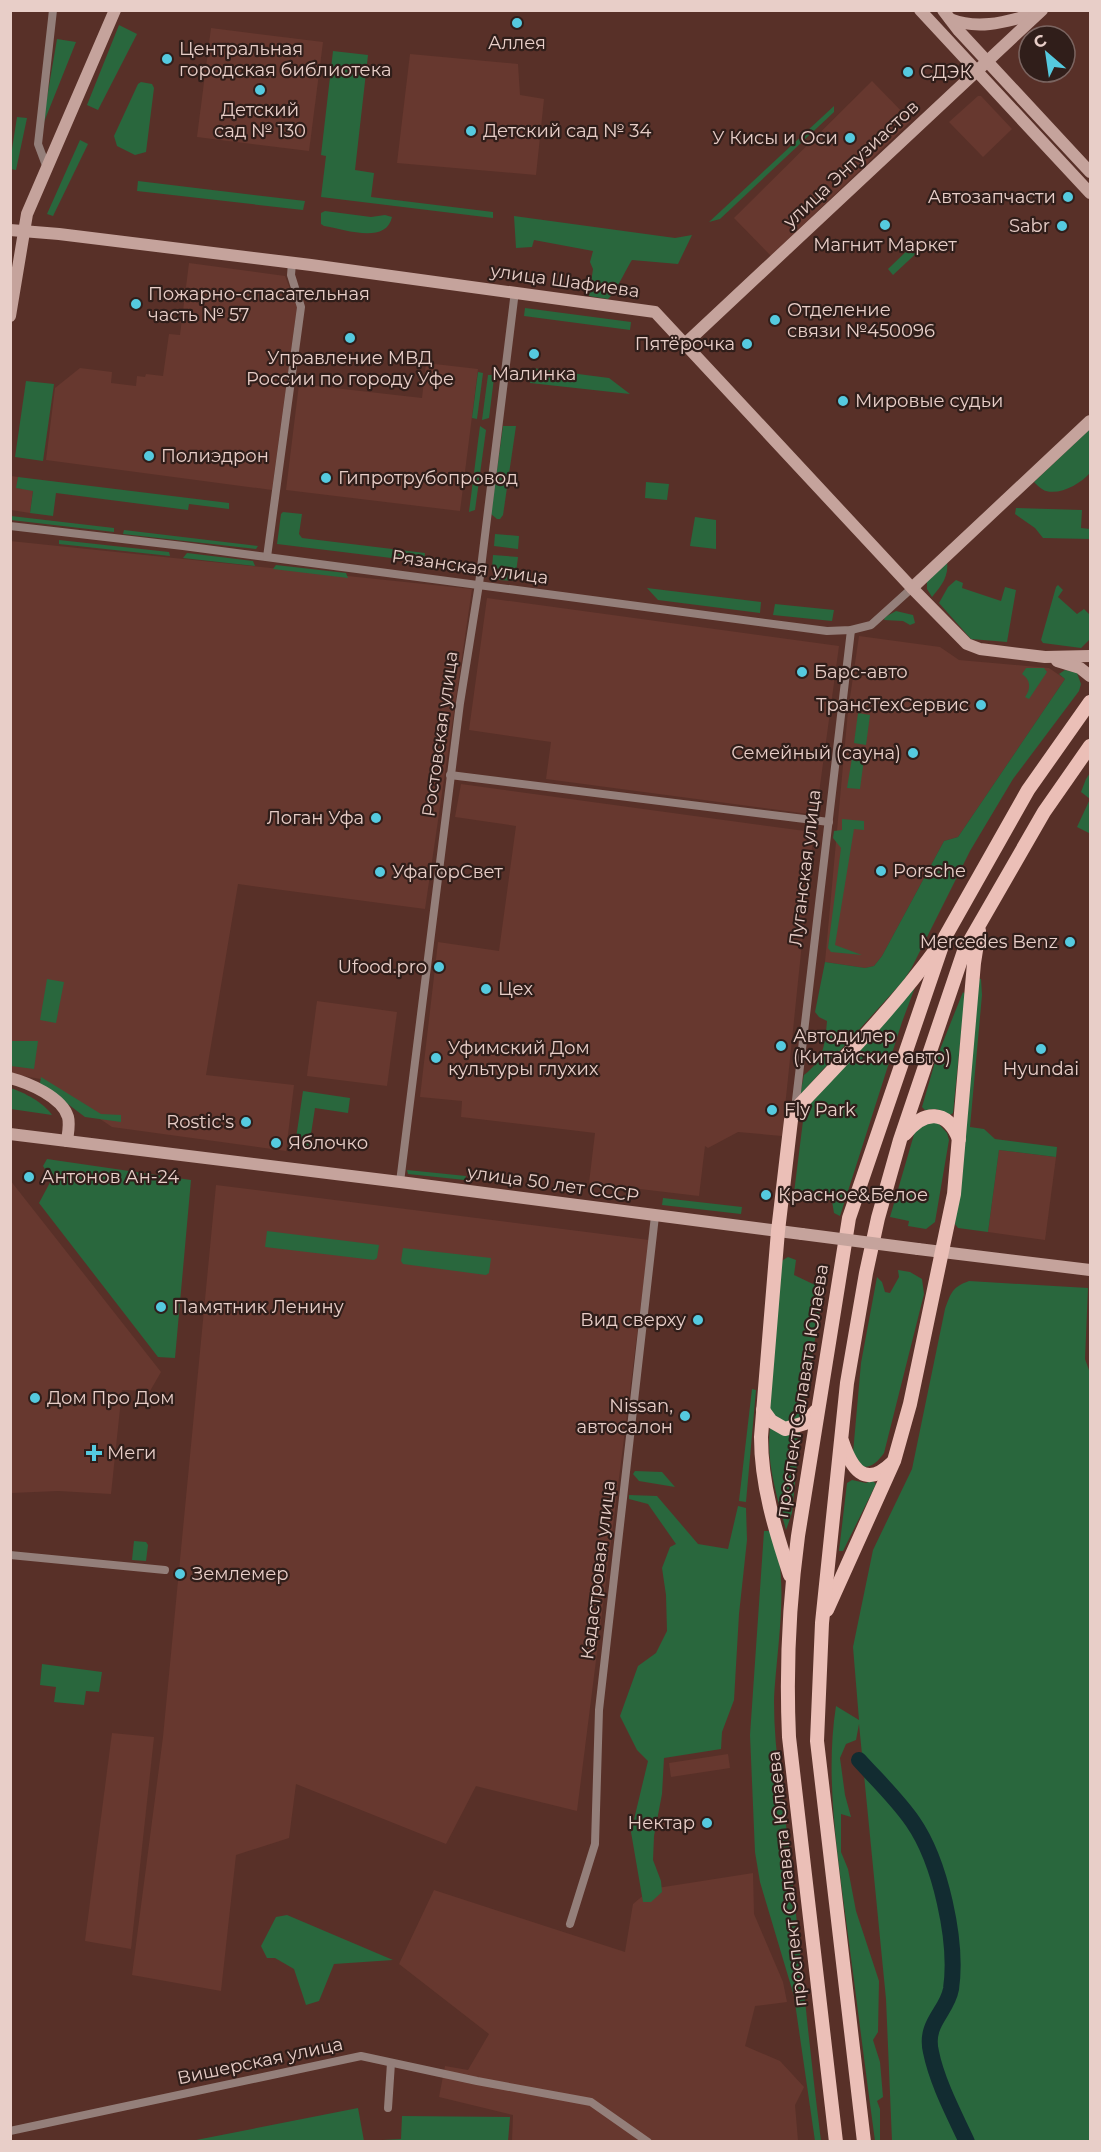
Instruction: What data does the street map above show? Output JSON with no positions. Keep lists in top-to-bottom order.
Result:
{
  "streets": {
    "main road": [
      "улица Энтузиастов",
      "улица Шафиева",
      "улица 50 лет СССР",
      "проспект Салавата Юлаева"
    ],
    "street": [
      "Рязанская улица",
      "Ростовская улица",
      "Луганская улица",
      "Кадастровая улица",
      "Вишерская улица"
    ]
  },
  "crossings": [
    ["улица Энтузиастов", "улица Шафиева"],
    ["улица Шафиева", "Рязанская улица"],
    ["улица Шафиева", "Ростовская улица"],
    ["Рязанская улица", "Ростовская улица"],
    ["Рязанская улица", "Луганская улица"],
    ["Ростовская улица", "улица 50 лет СССР"],
    ["улица 50 лет СССР", "Кадастровая улица"]
  ],
  "places": {
    "other": [
      "Аллея",
      "Центральная городская библиотека",
      "СДЭК",
      "Детский сад № 130",
      "Детский сад № 34",
      "У Кисы и Оси",
      "Автозапчасти",
      "Магнит Маркет",
      "Sabr",
      "Пожарно-спасательная часть № 57",
      "Отделение связи №450096",
      "Управление МВД России по городу Уфе",
      "Пятёрочка",
      "Малинка",
      "Мировые судьи",
      "Полиэдрон",
      "Гипротрубопровод",
      "Барс-авто",
      "ТрансТехСервис",
      "Семейный (сауна)",
      "Логан Уфа",
      "Porsche",
      "УфаГорСвет",
      "Mercedes Benz",
      "Ufood.pro",
      "Цех",
      "Автодилер (Китайские авто)",
      "Hyundai",
      "Уфимский Дом культуры глухих",
      "Fly Park",
      "Rostic's",
      "Яблочко",
      "Антонов Ан-24",
      "Красное&Белое",
      "Памятник Ленину",
      "Вид сверху",
      "Дом Про Дом",
      "Nissan, автосалон",
      "Землемер",
      "Нектар"
    ],
    "health": ["Меги"]
  },
  "north": "top left"
}
